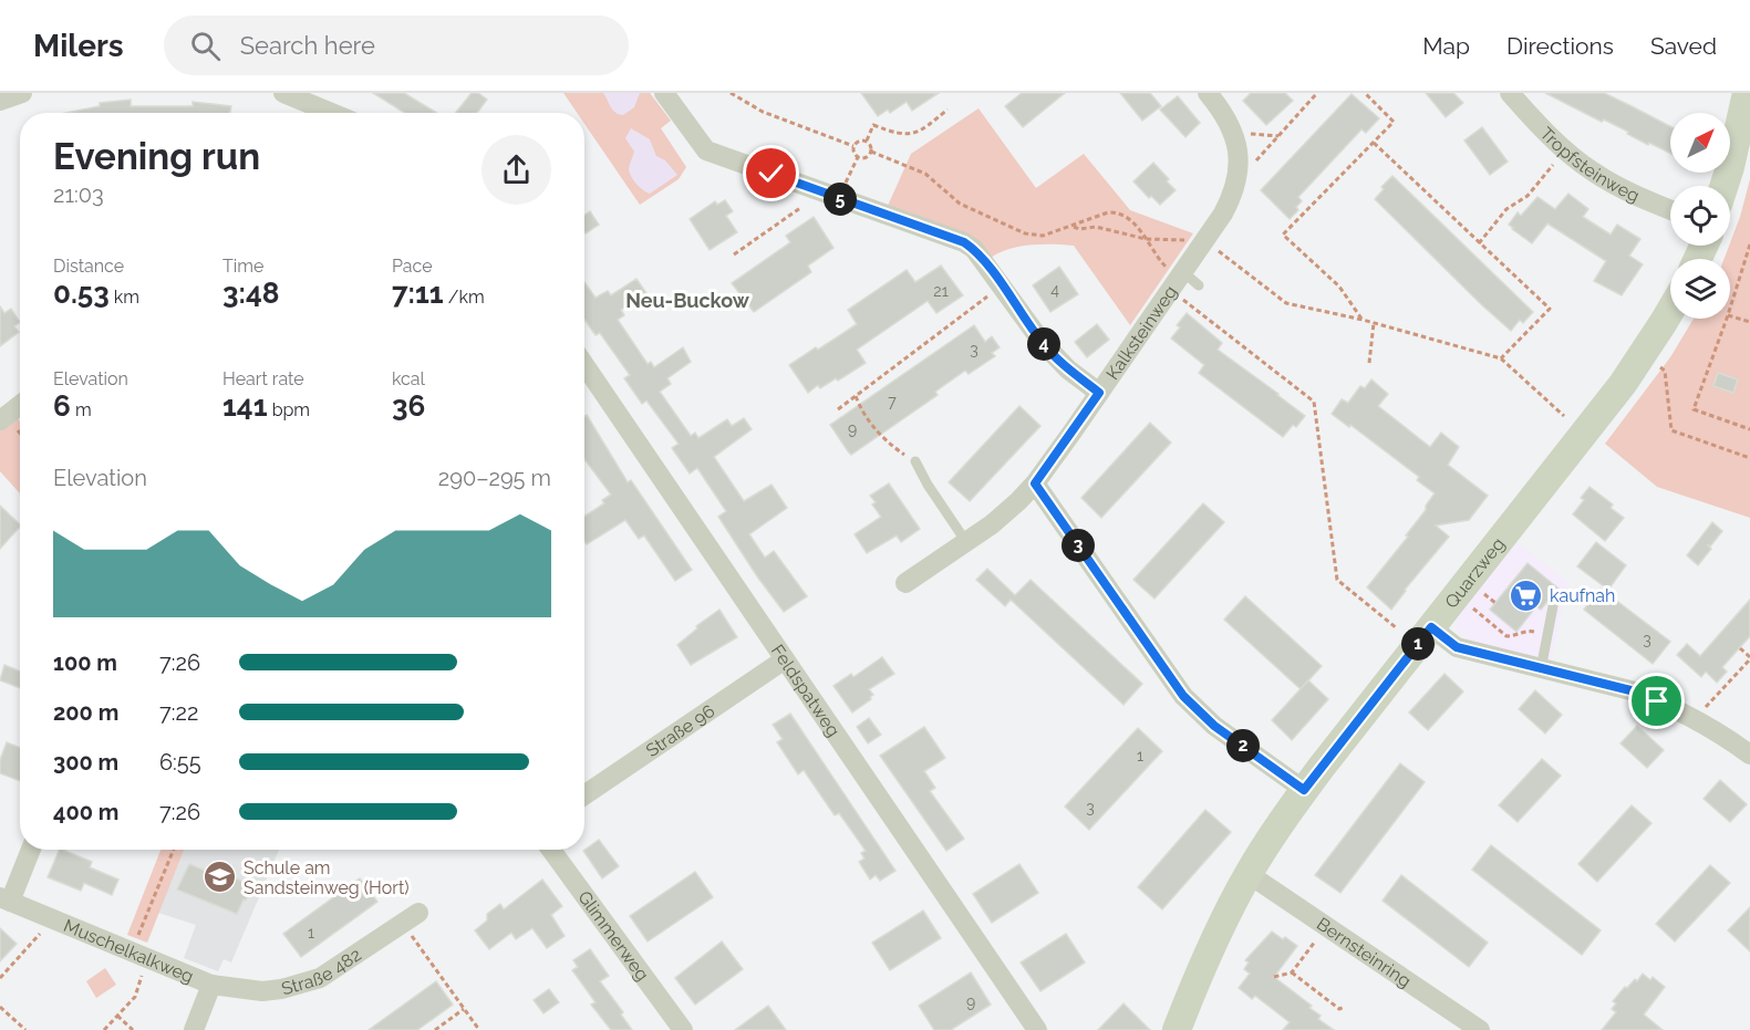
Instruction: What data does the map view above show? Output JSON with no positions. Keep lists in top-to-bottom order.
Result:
{
  "streets": {
    "street": [
      "Tropfsteinweg",
      "Kalksteinweg",
      "Quarzweg",
      "Feldspatweg",
      "Straße 96",
      "Glimmerweg",
      "Muschelkalkweg",
      "Bernsteinring",
      "Straße 482"
    ]
  },
  "crossings": [
    ["Quarzweg", "Bernsteinring"],
    ["Feldspatweg", "Straße 96"],
    ["Muschelkalkweg", "Straße 482"]
  ],
  "districts": ["Neu-Buckow"],
  "places": {
    "supermarket": ["kaufnah"],
    "school or university": ["Schule am Sandsteinweg (Hort)"]
  },
  "house_numbers": [
    "4",
    "21",
    "3",
    "7",
    "9",
    "3",
    "1",
    "3",
    "1",
    "9"
  ],
  "north": "top right",
  "page": {
    "header": "Milers",
    "search": "Search here",
    "nav": ["Map", "Directions", "Saved"],
    "heading": ["Evening run", "21:03"],
    "pins": [
      "5",
      "4",
      "3",
      "1",
      "2"
    ],
    "stats": [
      ["Distance", "0.53 km"],
      ["Time", "3:48"],
      ["Pace", "7:11 /km"],
      ["Elevation", "6 m"],
      ["Heart rate", "141 bpm"],
      ["kcal", "36"]
    ],
    "chart": ["Elevation", "290–295 m"],
    "list": [
      {
        "name": "100 m",
        "note": "7:26"
      },
      {
        "name": "200 m",
        "note": "7:22"
      },
      {
        "name": "300 m",
        "note": "6:55"
      },
      {
        "name": "400 m",
        "note": "7:26"
      }
    ]
  }
}
